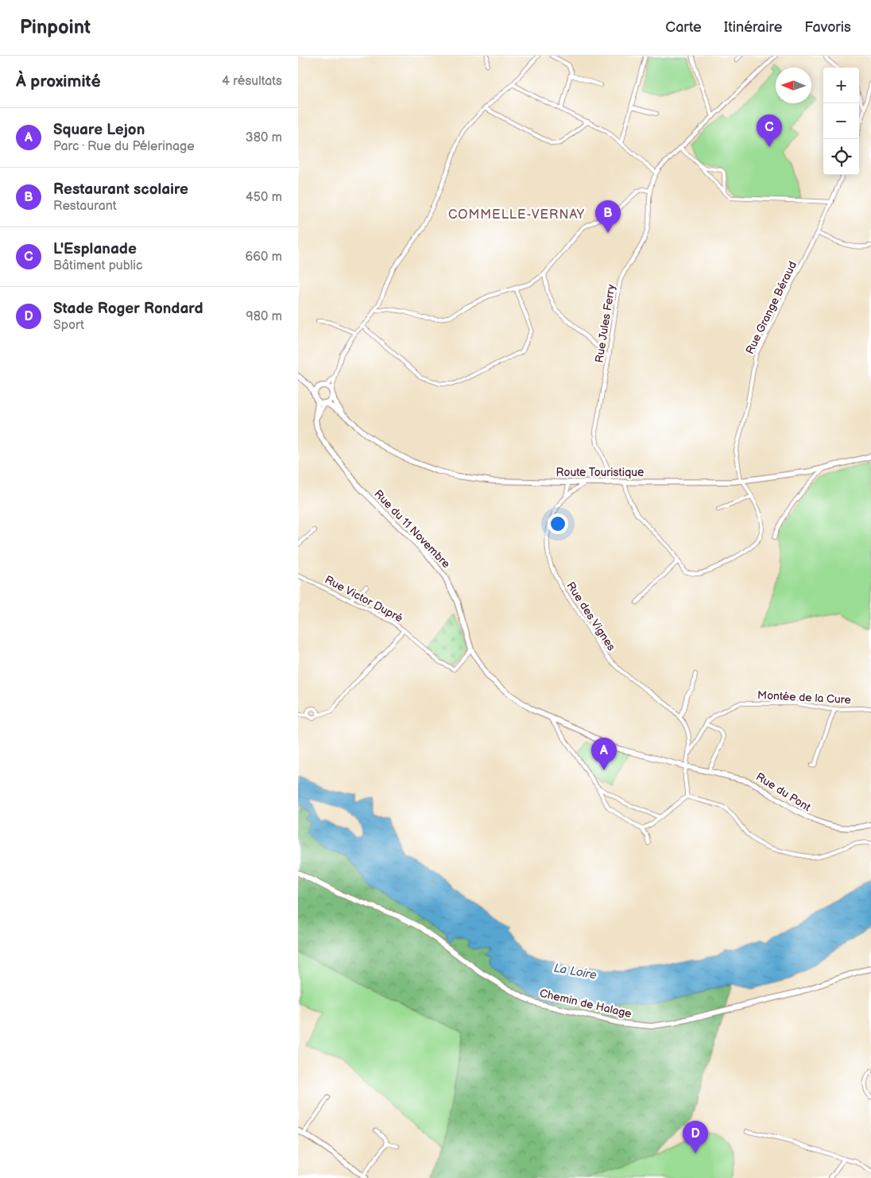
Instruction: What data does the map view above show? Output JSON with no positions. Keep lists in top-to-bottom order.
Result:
{
  "streets": {
    "street": [
      "Rue Grange Béraud",
      "Rue Jules Ferry",
      "Route Touristique",
      "Rue du 11 Novembre",
      "Rue Victor Dupré",
      "Rue des Vignes",
      "Montée de la Cure",
      "Rue du Pont",
      "Chemin de Halage"
    ]
  },
  "crossings": [
    ["Rue Grange Béraud", "Route Touristique"],
    ["Rue Jules Ferry", "Route Touristique"],
    ["Route Touristique", "Rue du 11 Novembre"],
    ["Route Touristique", "Rue des Vignes"],
    ["Rue du 11 Novembre", "Rue Victor Dupré"],
    ["Rue du 11 Novembre", "Rue des Vignes"],
    ["Rue du 11 Novembre", "Rue du Pont"],
    ["Rue des Vignes", "Montée de la Cure"],
    ["Rue des Vignes", "Rue du Pont"]
  ],
  "districts": ["COMMELLE-VERNAY"],
  "water": ["La Loire"],
  "north": "left",
  "page": {
    "header": "Pinpoint",
    "nav": ["Carte", "Itinéraire", "Favoris"],
    "heading": ["À proximité", "4 résultats"],
    "map_buttons": ["+", "−"],
    "list": [
      {
        "mark": "A",
        "name": "Square Lejon",
        "note": "Parc · Rue du Pélerinage",
        "value": "380 m"
      },
      {
        "mark": "B",
        "name": "Restaurant scolaire",
        "note": "Restaurant",
        "value": "450 m"
      },
      {
        "mark": "C",
        "name": "L'Esplanade",
        "note": "Bâtiment public",
        "value": "660 m"
      },
      {
        "mark": "D",
        "name": "Stade Roger Rondard",
        "note": "Sport",
        "value": "980 m"
      }
    ],
    "pins": [
      "C",
      "B",
      "A",
      "D"
    ]
  }
}
